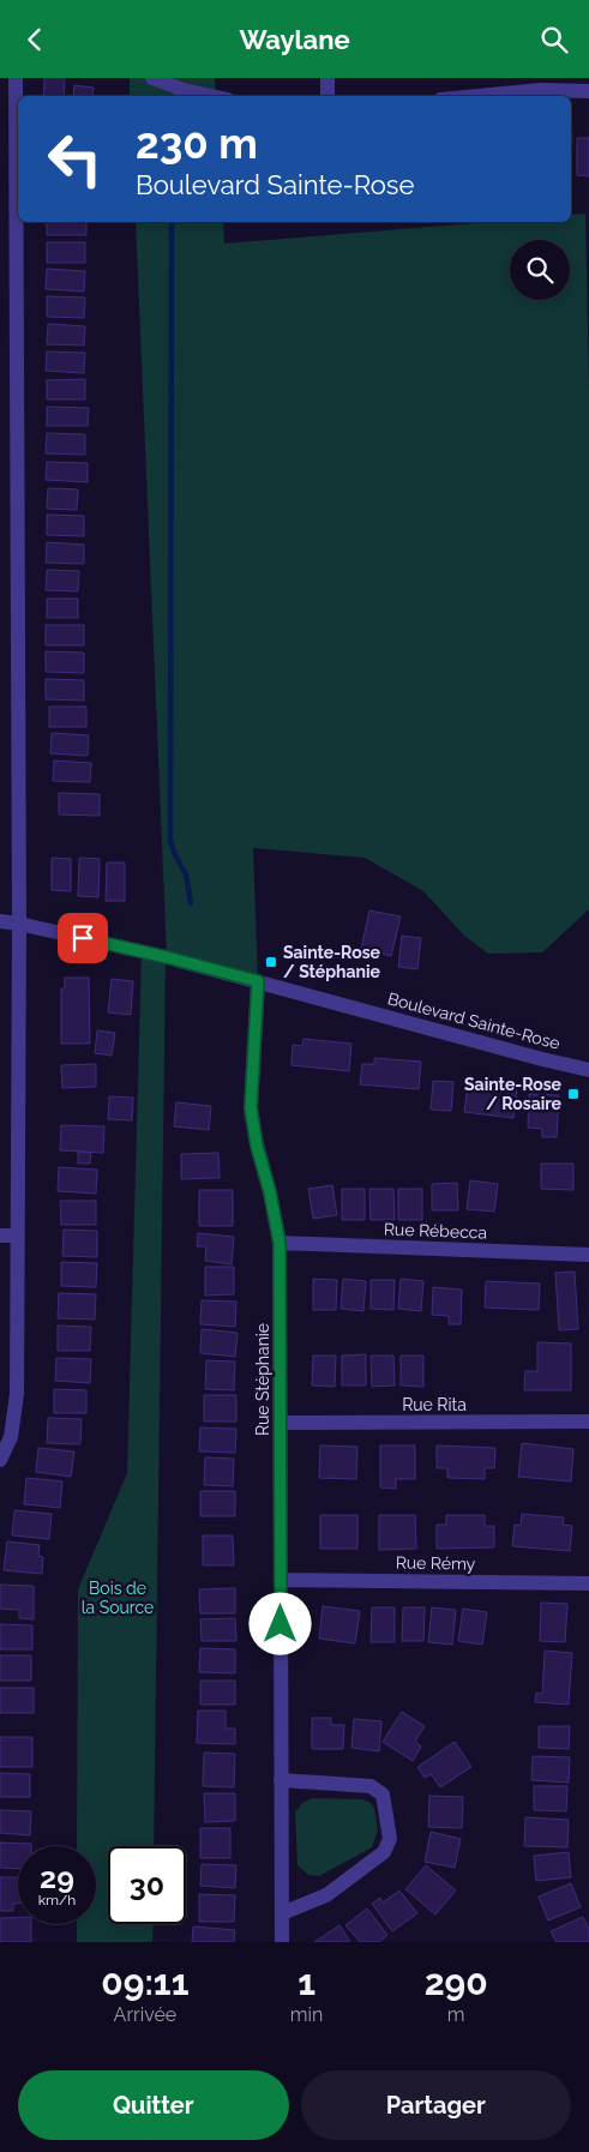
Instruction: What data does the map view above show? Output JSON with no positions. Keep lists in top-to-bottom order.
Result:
{
  "streets": {
    "street": [
      "Boulevard Sainte-Rose",
      "Rue Rébecca",
      "Rue Stéphanie",
      "Rue Rita",
      "Rue Rémy"
    ]
  },
  "crossings": [
    ["Boulevard Sainte-Rose", "Rue Stéphanie"],
    ["Rue Rébecca", "Rue Stéphanie"],
    ["Rue Stéphanie", "Rue Rita"],
    ["Rue Stéphanie", "Rue Rémy"]
  ],
  "parks": ["Bois de la Source"],
  "places": {
    "transit": ["Sainte-Rose / Stéphanie", "Sainte-Rose / Rosaire"]
  },
  "page": {
    "header": "Waylane",
    "turn": ["230 m", "Boulevard Sainte-Rose"],
    "speed": "29 km/h",
    "limit": "30",
    "eta": [
      "09:11",
      "Arrivée",
      "1",
      "min",
      "290",
      "m"
    ],
    "buttons": ["Quitter", "Partager"]
  }
}
